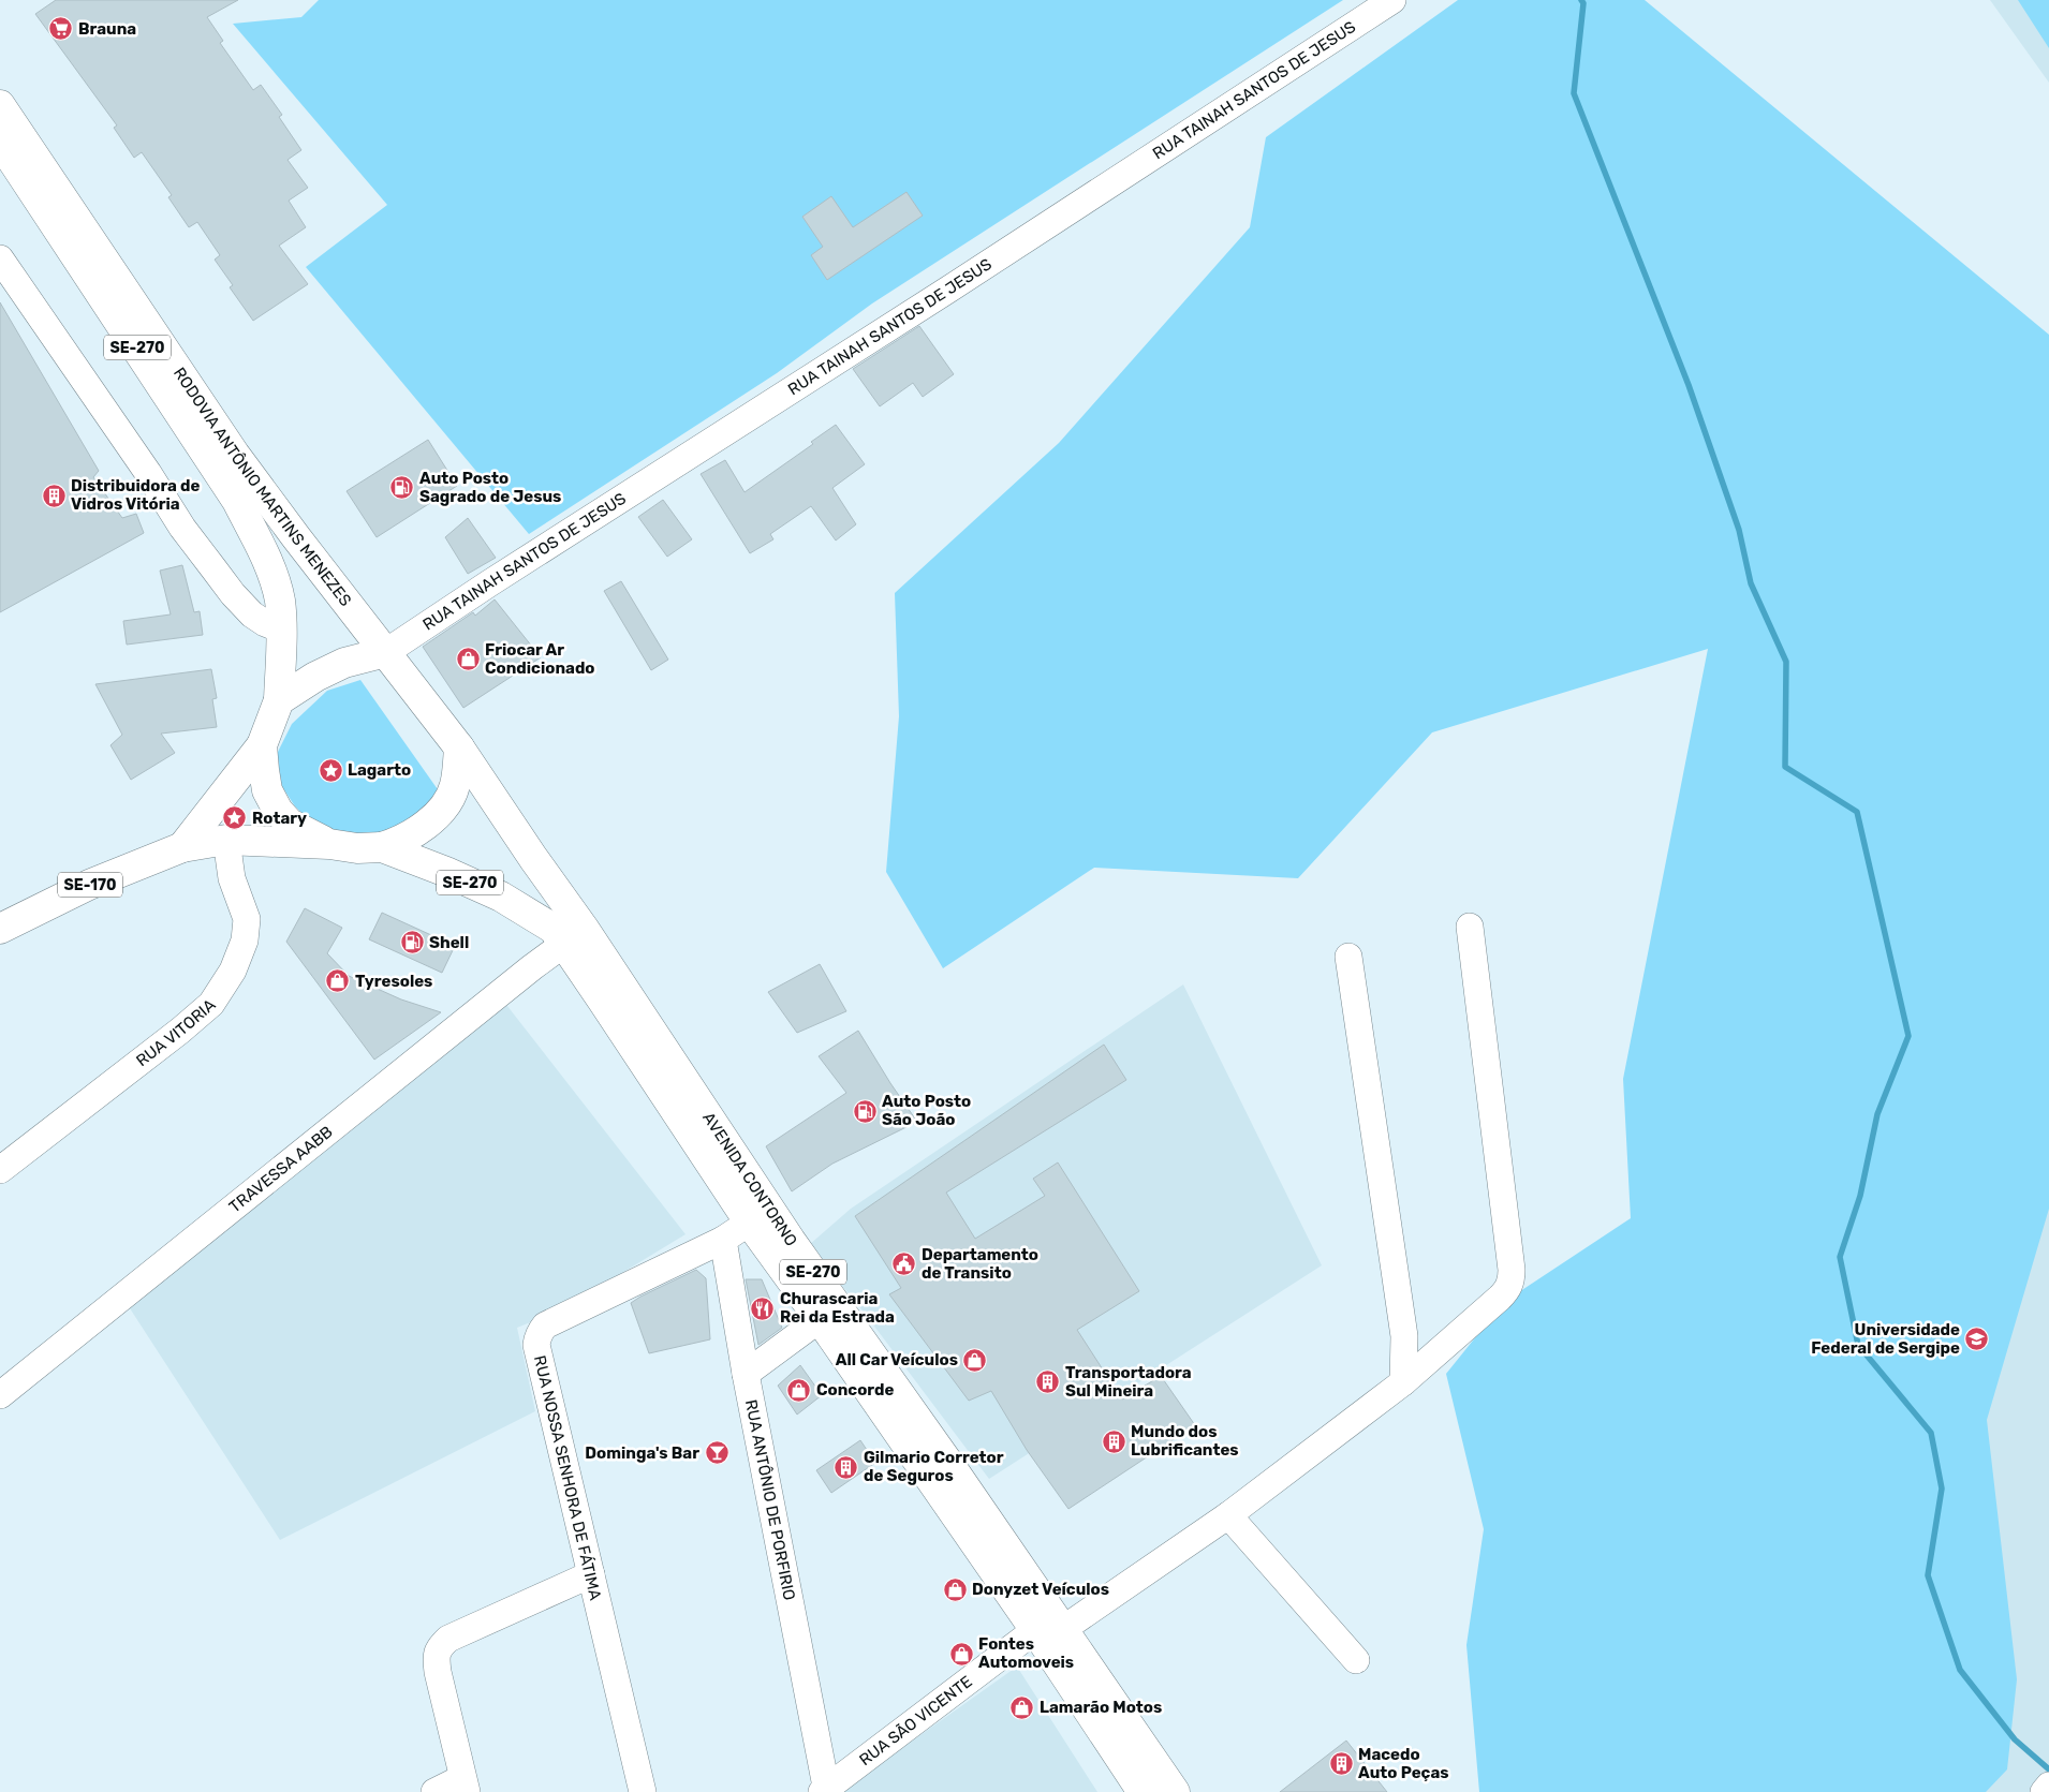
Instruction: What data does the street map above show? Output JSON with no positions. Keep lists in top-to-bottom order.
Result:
{
  "streets": {
    "main road": [
      "SE-270",
      "RODOVIA ANTÔNIO MARTINS MENEZES",
      "SE-170",
      "AVENIDA CONTORNO"
    ],
    "street": [
      "RUA TAINAH SANTOS DE JESUS",
      "RUA VITORIA",
      "TRAVESSA AABB",
      "RUA NOSSA SENHORA DE FÁTIMA",
      "RUA ANTÔNIO DE PORFIRIO",
      "RUA SÃO VICENTE"
    ]
  },
  "crossings": [
    ["RUA TAINAH SANTOS DE JESUS", "SE-270"],
    ["RUA TAINAH SANTOS DE JESUS", "RODOVIA ANTÔNIO MARTINS MENEZES"],
    ["SE-270", "RODOVIA ANTÔNIO MARTINS MENEZES"],
    ["SE-270", "TRAVESSA AABB"],
    ["SE-270", "AVENIDA CONTORNO"],
    ["TRAVESSA AABB", "AVENIDA CONTORNO"],
    ["AVENIDA CONTORNO", "RUA SÃO VICENTE"],
    ["RUA NOSSA SENHORA DE FÁTIMA", "RUA ANTÔNIO DE PORFIRIO"],
    ["RUA ANTÔNIO DE PORFIRIO", "RUA SÃO VICENTE"]
  ],
  "places": {
    "supermarket": ["Brauna"],
    "fuel station": ["Auto Posto Sagrado de Jesus", "Shell", "Auto Posto São João"],
    "building": [
      "Distribuidora de Vidros Vitória",
      "Transportadora Sul Mineira",
      "Mundo dos Lubrificantes",
      "Gilmario Corretor de Seguros",
      "Macedo Auto Peças"
    ],
    "shop": [
      "Friocar Ar Condicionado",
      "Tyresoles",
      "All Car Veículos",
      "Concorde",
      "Donyzet Veículos",
      "Fontes Automoveis",
      "Lamarão Motos"
    ],
    "place": ["Lagarto", "Rotary"],
    "public building": ["Departamento de Transito"],
    "restaurant": ["Churascaria Rei da Estrada"],
    "school or university": ["Universidade Federal de Sergipe"],
    "bar": ["Dominga's Bar"]
  }
}
